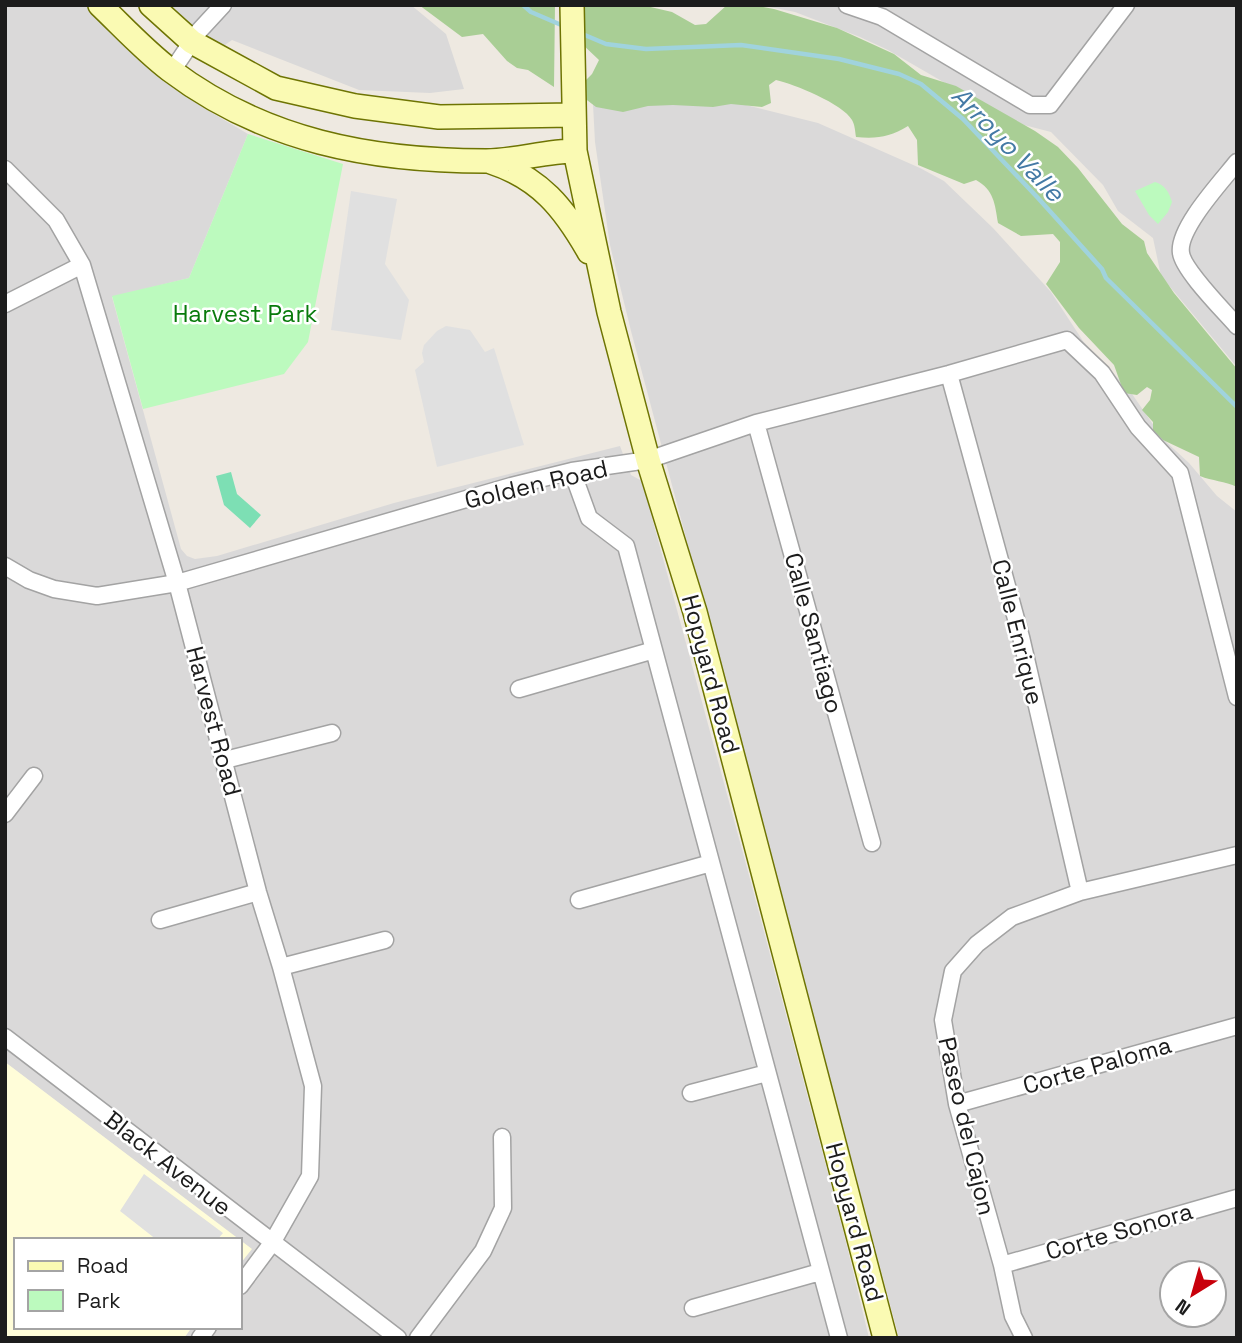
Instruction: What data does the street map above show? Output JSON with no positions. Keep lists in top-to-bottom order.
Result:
{
  "streets": {
    "main road": ["Hopyard Road"],
    "street": [
      "Golden Road",
      "Calle Enrique",
      "Calle Santiago",
      "Harvest Road",
      "Corte Paloma",
      "Paseo del Cajon",
      "Black Avenue",
      "Corte Sonora"
    ]
  },
  "crossings": [
    ["Golden Road", "Calle Enrique"],
    ["Golden Road", "Calle Santiago"],
    ["Golden Road", "Hopyard Road"],
    ["Golden Road", "Harvest Road"],
    ["Calle Enrique", "Paseo del Cajon"],
    ["Harvest Road", "Black Avenue"],
    ["Corte Paloma", "Paseo del Cajon"],
    ["Paseo del Cajon", "Corte Sonora"]
  ],
  "water": ["Arroyo Valle"],
  "parks": ["Harvest Park"],
  "legend": ["Road", "Park"],
  "north": "bottom left"
}
